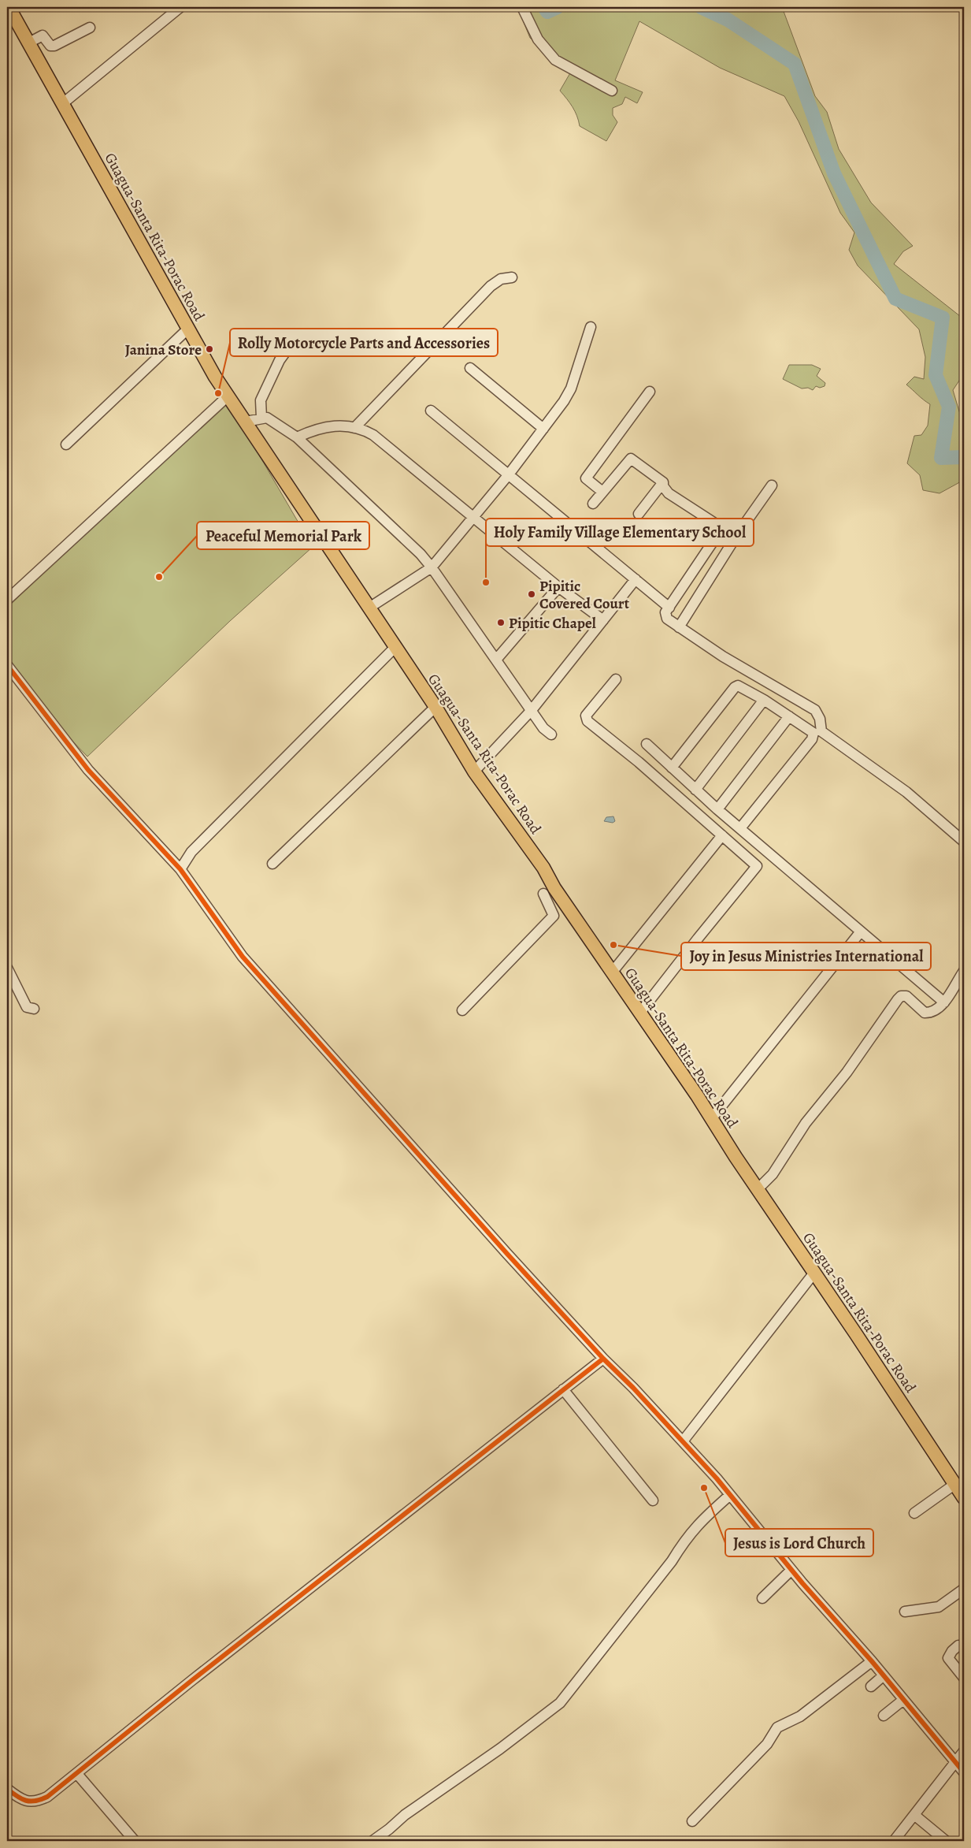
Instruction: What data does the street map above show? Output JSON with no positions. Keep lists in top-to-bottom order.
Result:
{
  "streets": {
    "main road": ["Guagua-Santa Rita-Porac Road"]
  },
  "places": [
    "Janina Store",
    "Rolly Motorcycle Parts and Accessories",
    "Peaceful Memorial Park",
    "Holy Family Village Elementary School",
    "Pipitic Covered Court",
    "Pipitic Chapel",
    "Joy in Jesus Ministries International",
    "Jesus is Lord Church"
  ]
}
